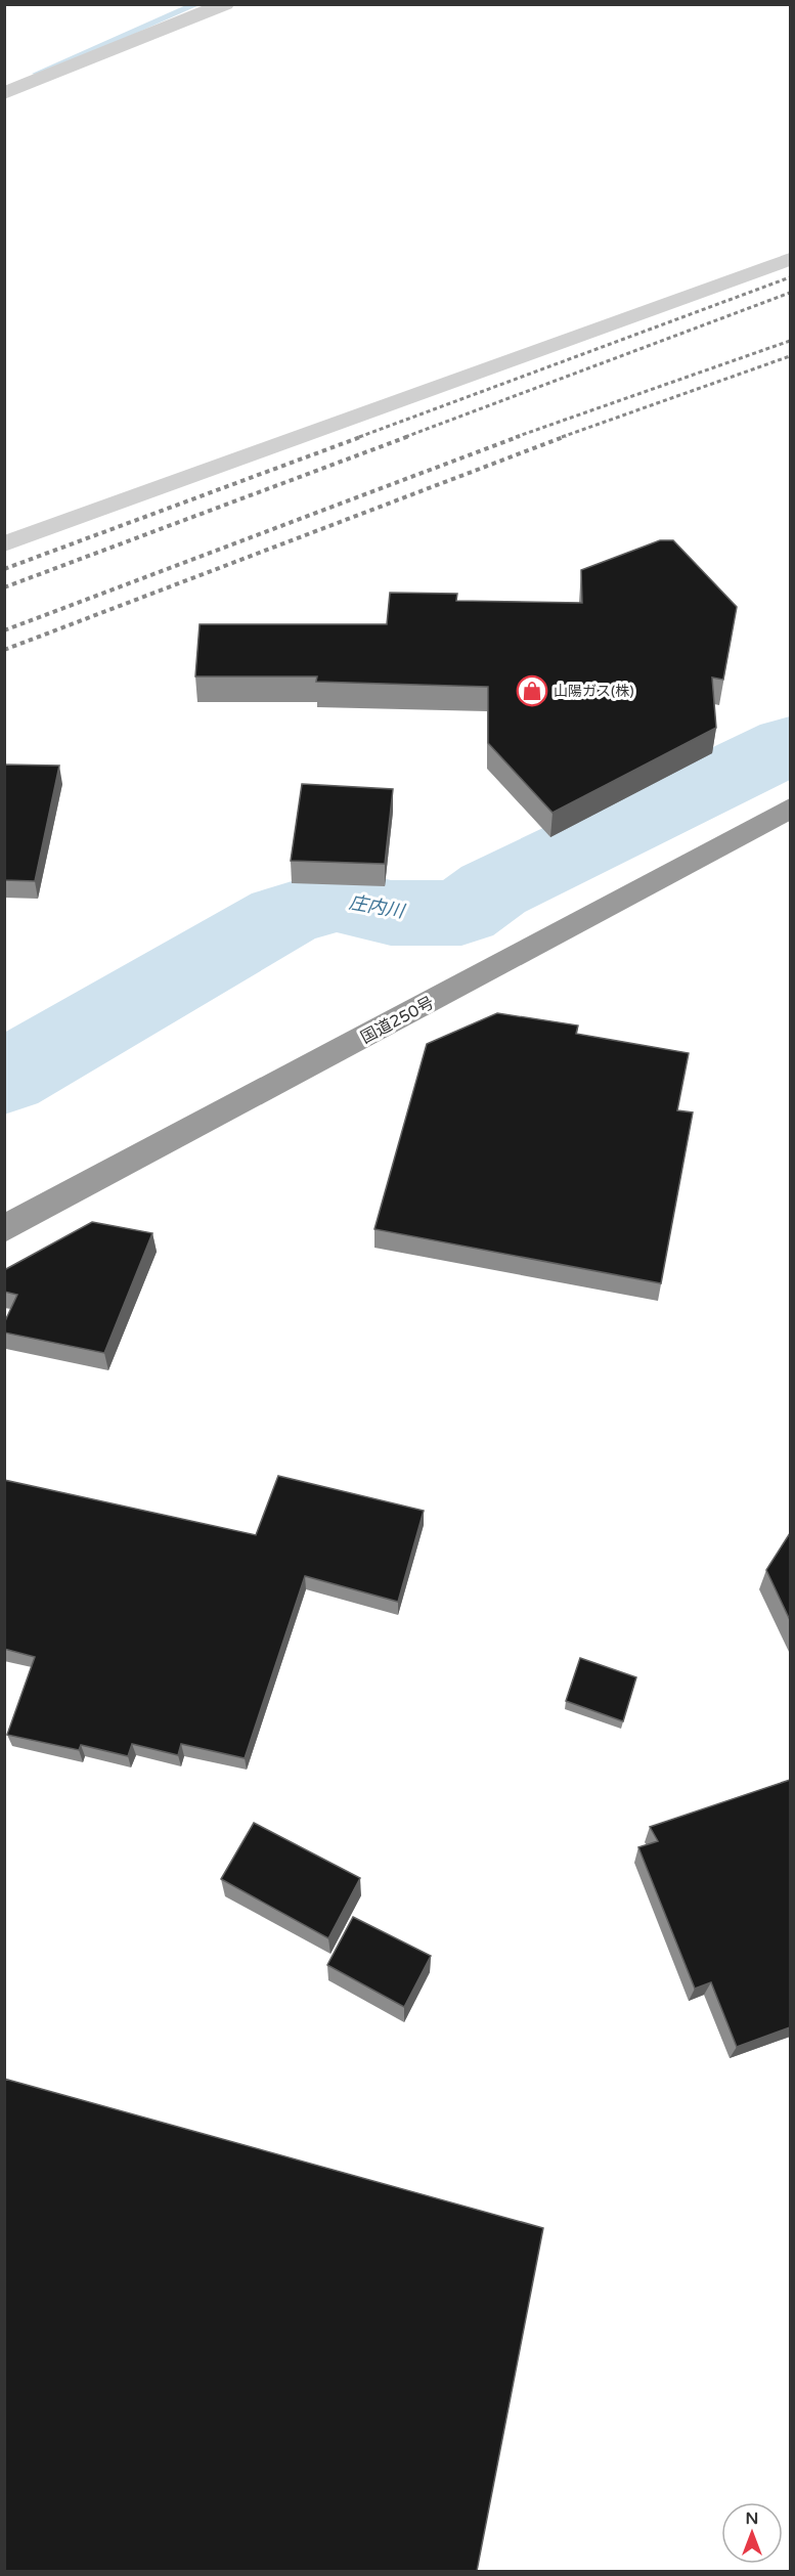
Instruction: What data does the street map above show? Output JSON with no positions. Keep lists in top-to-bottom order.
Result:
{
  "streets": {
    "highway": ["国道250号"]
  },
  "water": ["庄内川"],
  "places": {
    "shop": ["山陽ガス(株)"]
  },
  "north": "top"
}
